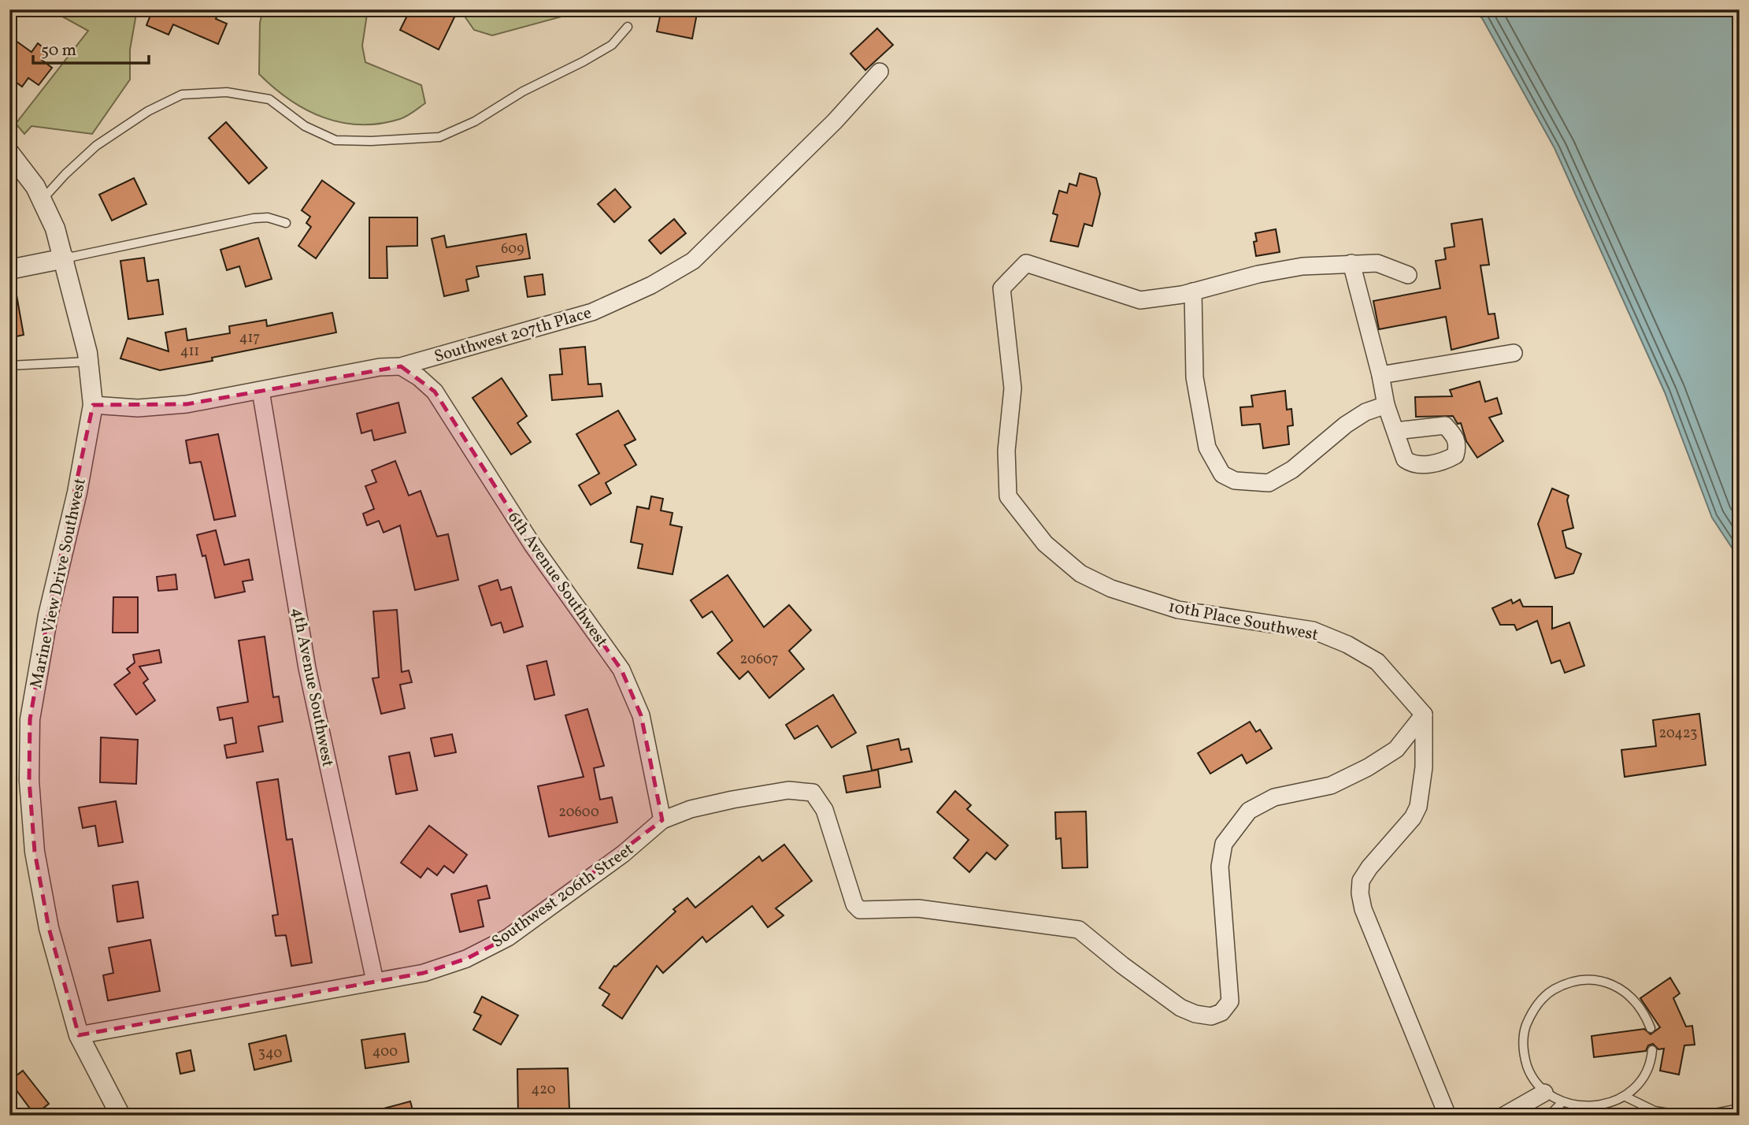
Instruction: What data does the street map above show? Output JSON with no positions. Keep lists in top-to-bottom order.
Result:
{
  "streets": {
    "street": [
      "Southwest 207th Place",
      "6th Avenue Southwest",
      "Marine View Drive Southwest",
      "10th Place Southwest",
      "4th Avenue Southwest",
      "Southwest 206th Street"
    ]
  },
  "crossings": [
    ["Southwest 207th Place", "6th Avenue Southwest"],
    ["Southwest 207th Place", "Marine View Drive Southwest"],
    ["Southwest 207th Place", "4th Avenue Southwest"],
    ["6th Avenue Southwest", "Southwest 206th Street"],
    ["Marine View Drive Southwest", "Southwest 206th Street"],
    ["10th Place Southwest", "Southwest 206th Street"],
    ["4th Avenue Southwest", "Southwest 206th Street"]
  ],
  "house_numbers": [
    "609",
    "417",
    "411",
    "20607",
    "20423",
    "20600",
    "400",
    "340",
    "420"
  ],
  "scale_bar": "50 m"
}
